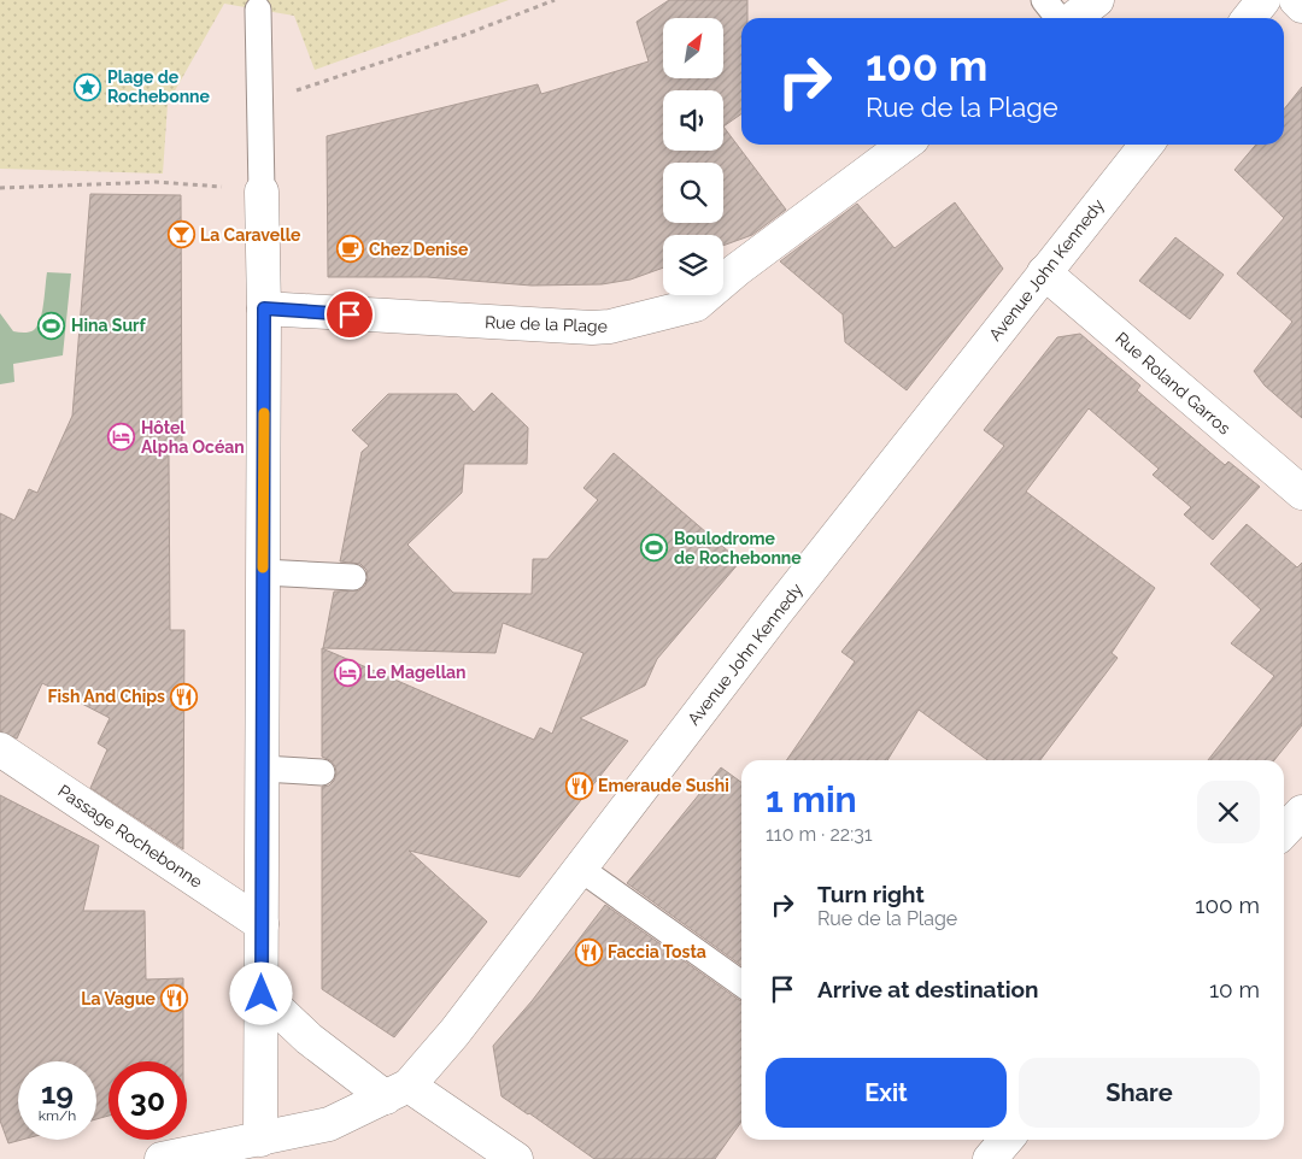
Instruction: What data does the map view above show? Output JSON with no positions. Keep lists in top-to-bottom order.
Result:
{
  "streets": {
    "street": [
      "Avenue John Kennedy",
      "Rue de la Plage",
      "Rue Roland Garros",
      "Passage Rochebonne"
    ]
  },
  "crossings": [
    ["Avenue John Kennedy", "Rue Roland Garros"]
  ],
  "places": {
    "place": ["Plage de Rochebonne"],
    "bar": ["La Caravelle"],
    "cafe": ["Chez Denise"],
    "sports": ["Hina Surf", "Boulodrome de Rochebonne"],
    "hotel": ["Hôtel Alpha Océan", "Le Magellan"],
    "restaurant": [
      "Fish And Chips",
      "Emeraude Sushi",
      "Faccia Tosta",
      "La Vague"
    ]
  },
  "north": "top right",
  "page": {
    "turn": ["100 m", "Rue de la Plage"],
    "heading": ["1 min", "110 m · 22:31"],
    "list": [
      {
        "name": "Turn right",
        "note": "Rue de la Plage",
        "value": "100 m"
      },
      {
        "name": "Arrive at destination",
        "value": "10 m"
      }
    ],
    "buttons": ["Exit", "Share"],
    "speed": "19 km/h",
    "limit": "30"
  }
}
